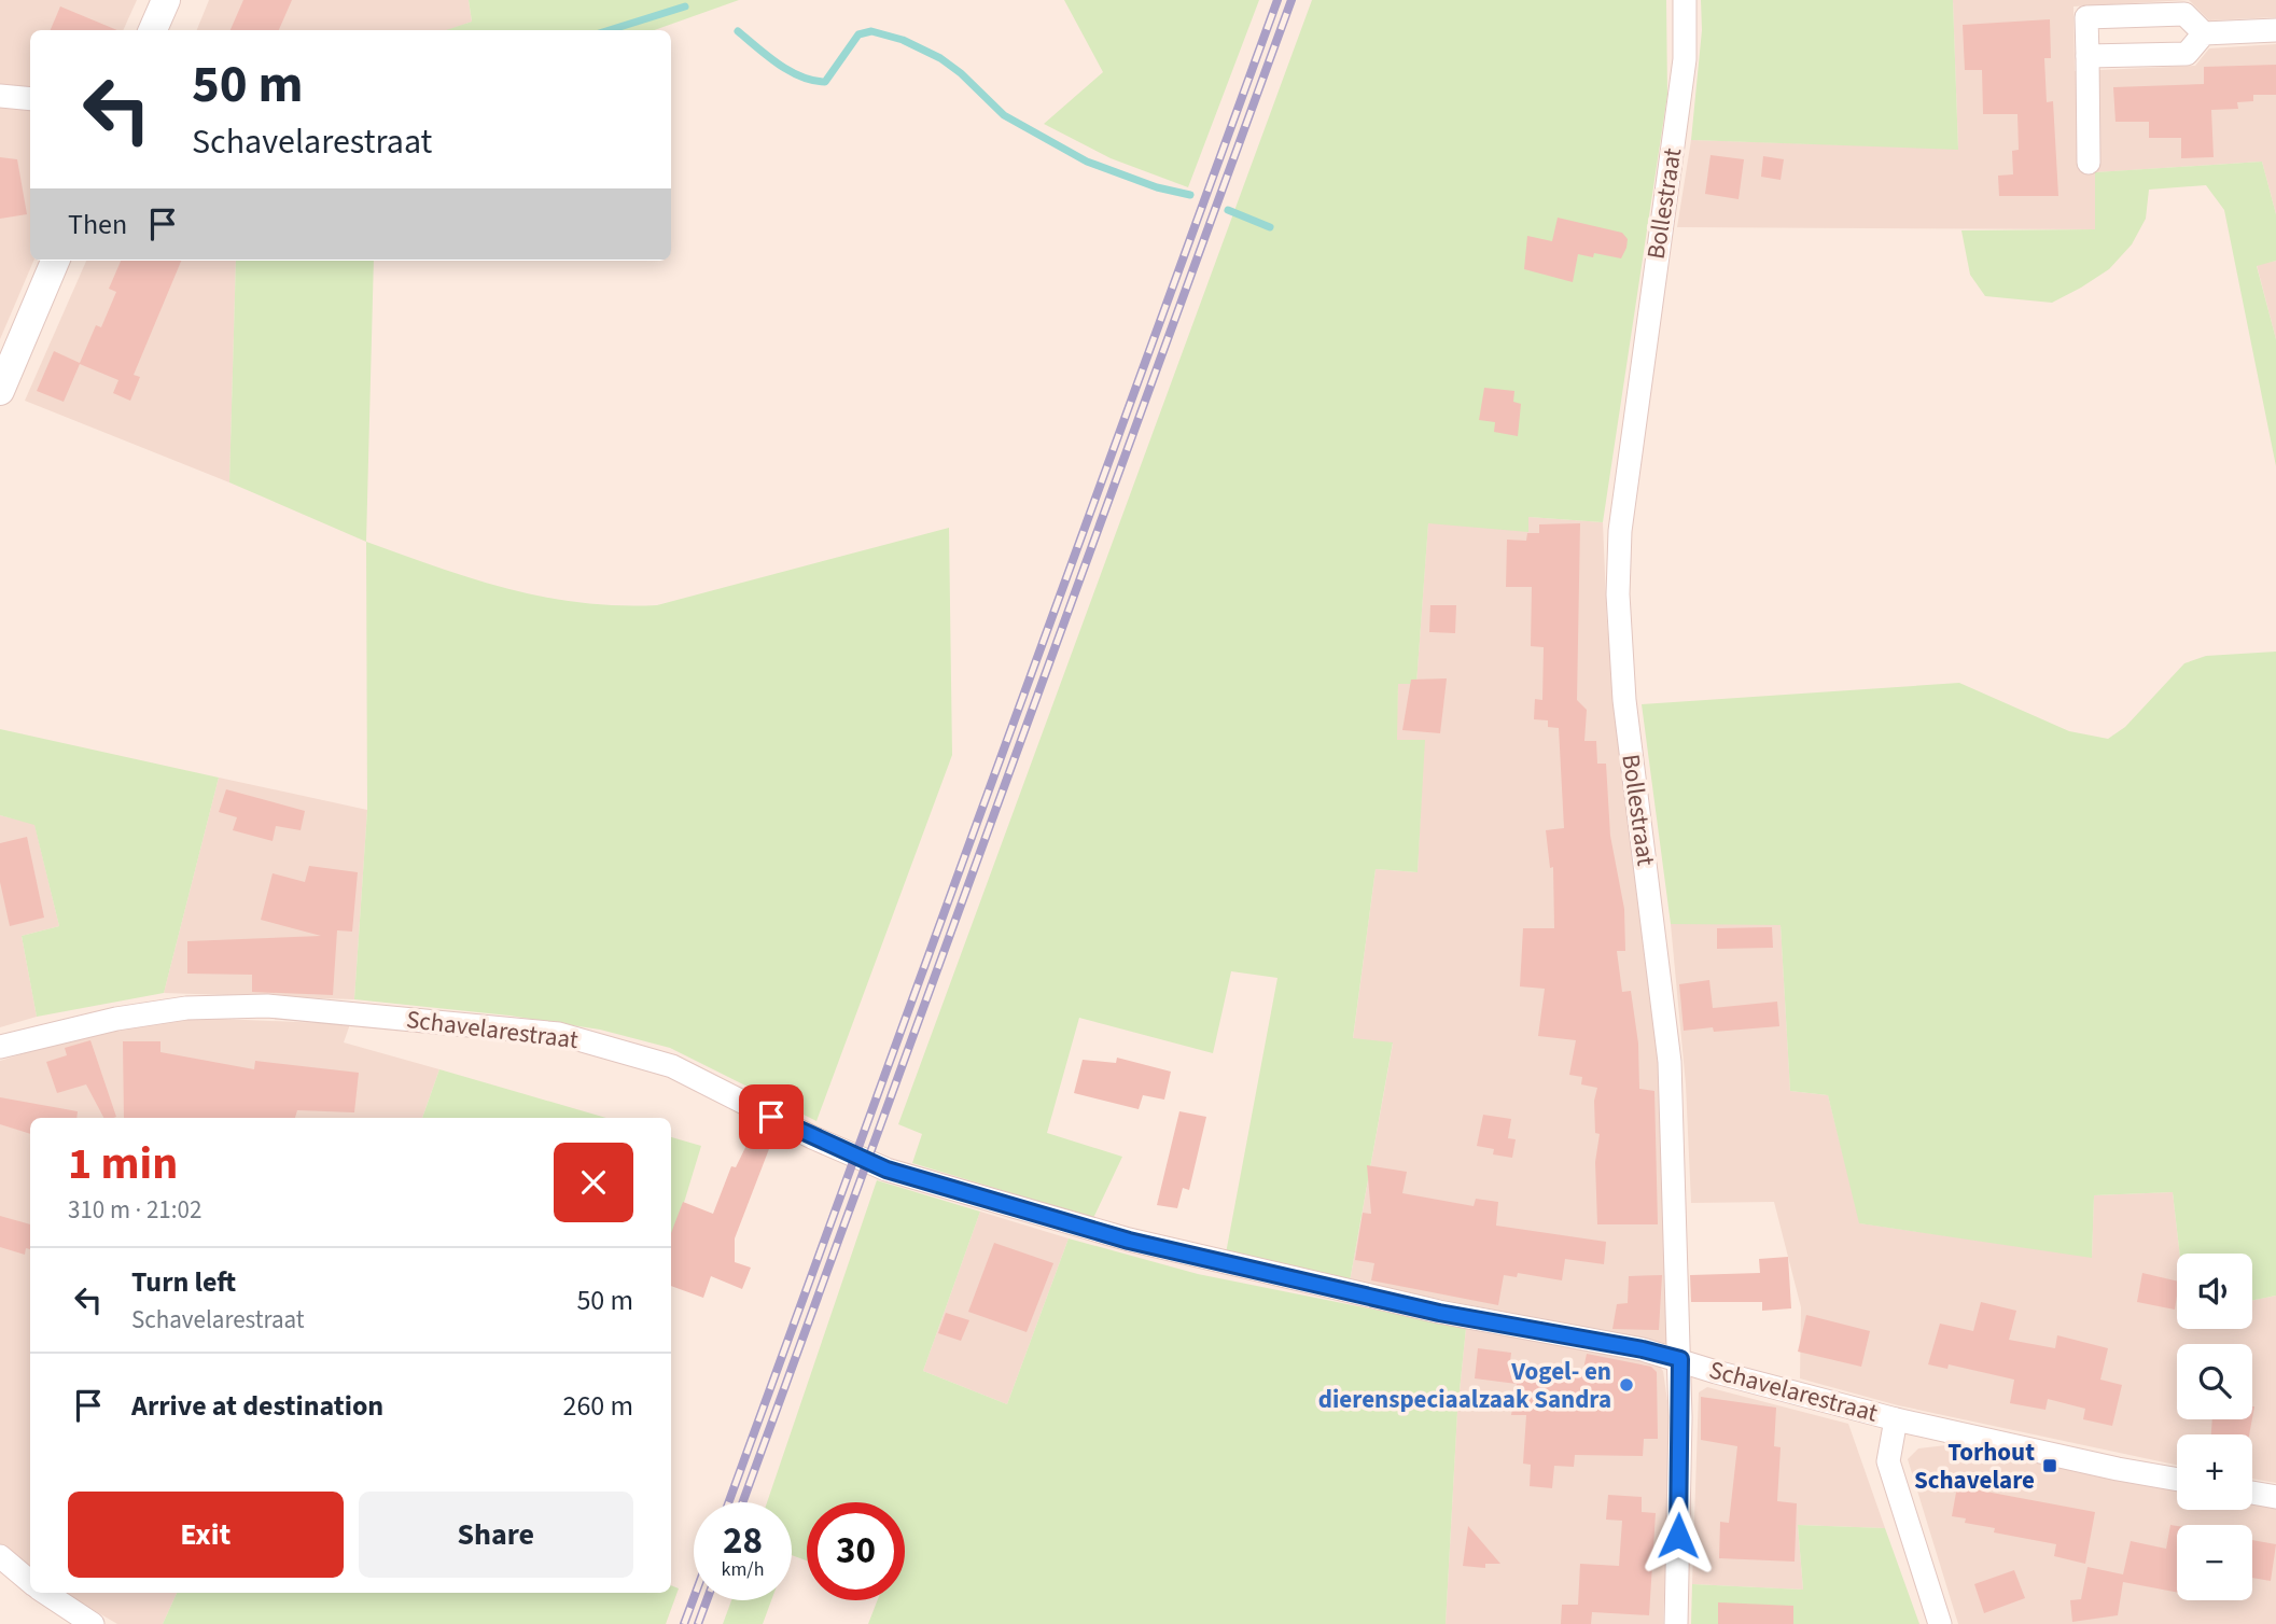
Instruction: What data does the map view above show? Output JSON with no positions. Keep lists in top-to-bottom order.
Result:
{
  "streets": {
    "street": ["Bollestraat", "Schavelarestraat"]
  },
  "crossings": [
    ["Bollestraat", "Schavelarestraat"]
  ],
  "places": {
    "other": ["Vogel- en dierenspeciaalzaak Sandra"],
    "transit": ["Torhout Schavelare"]
  },
  "page": {
    "turn": ["50 m", "Schavelarestraat"],
    "then": "Then",
    "heading": ["1 min", "310 m · 21:02"],
    "list": [
      {
        "name": "Turn left",
        "note": "Schavelarestraat",
        "value": "50 m"
      },
      {
        "name": "Arrive at destination",
        "value": "260 m"
      }
    ],
    "map_buttons": ["+", "−"],
    "buttons": ["Exit", "Share"],
    "speed": "28 km/h",
    "limit": "30"
  }
}
